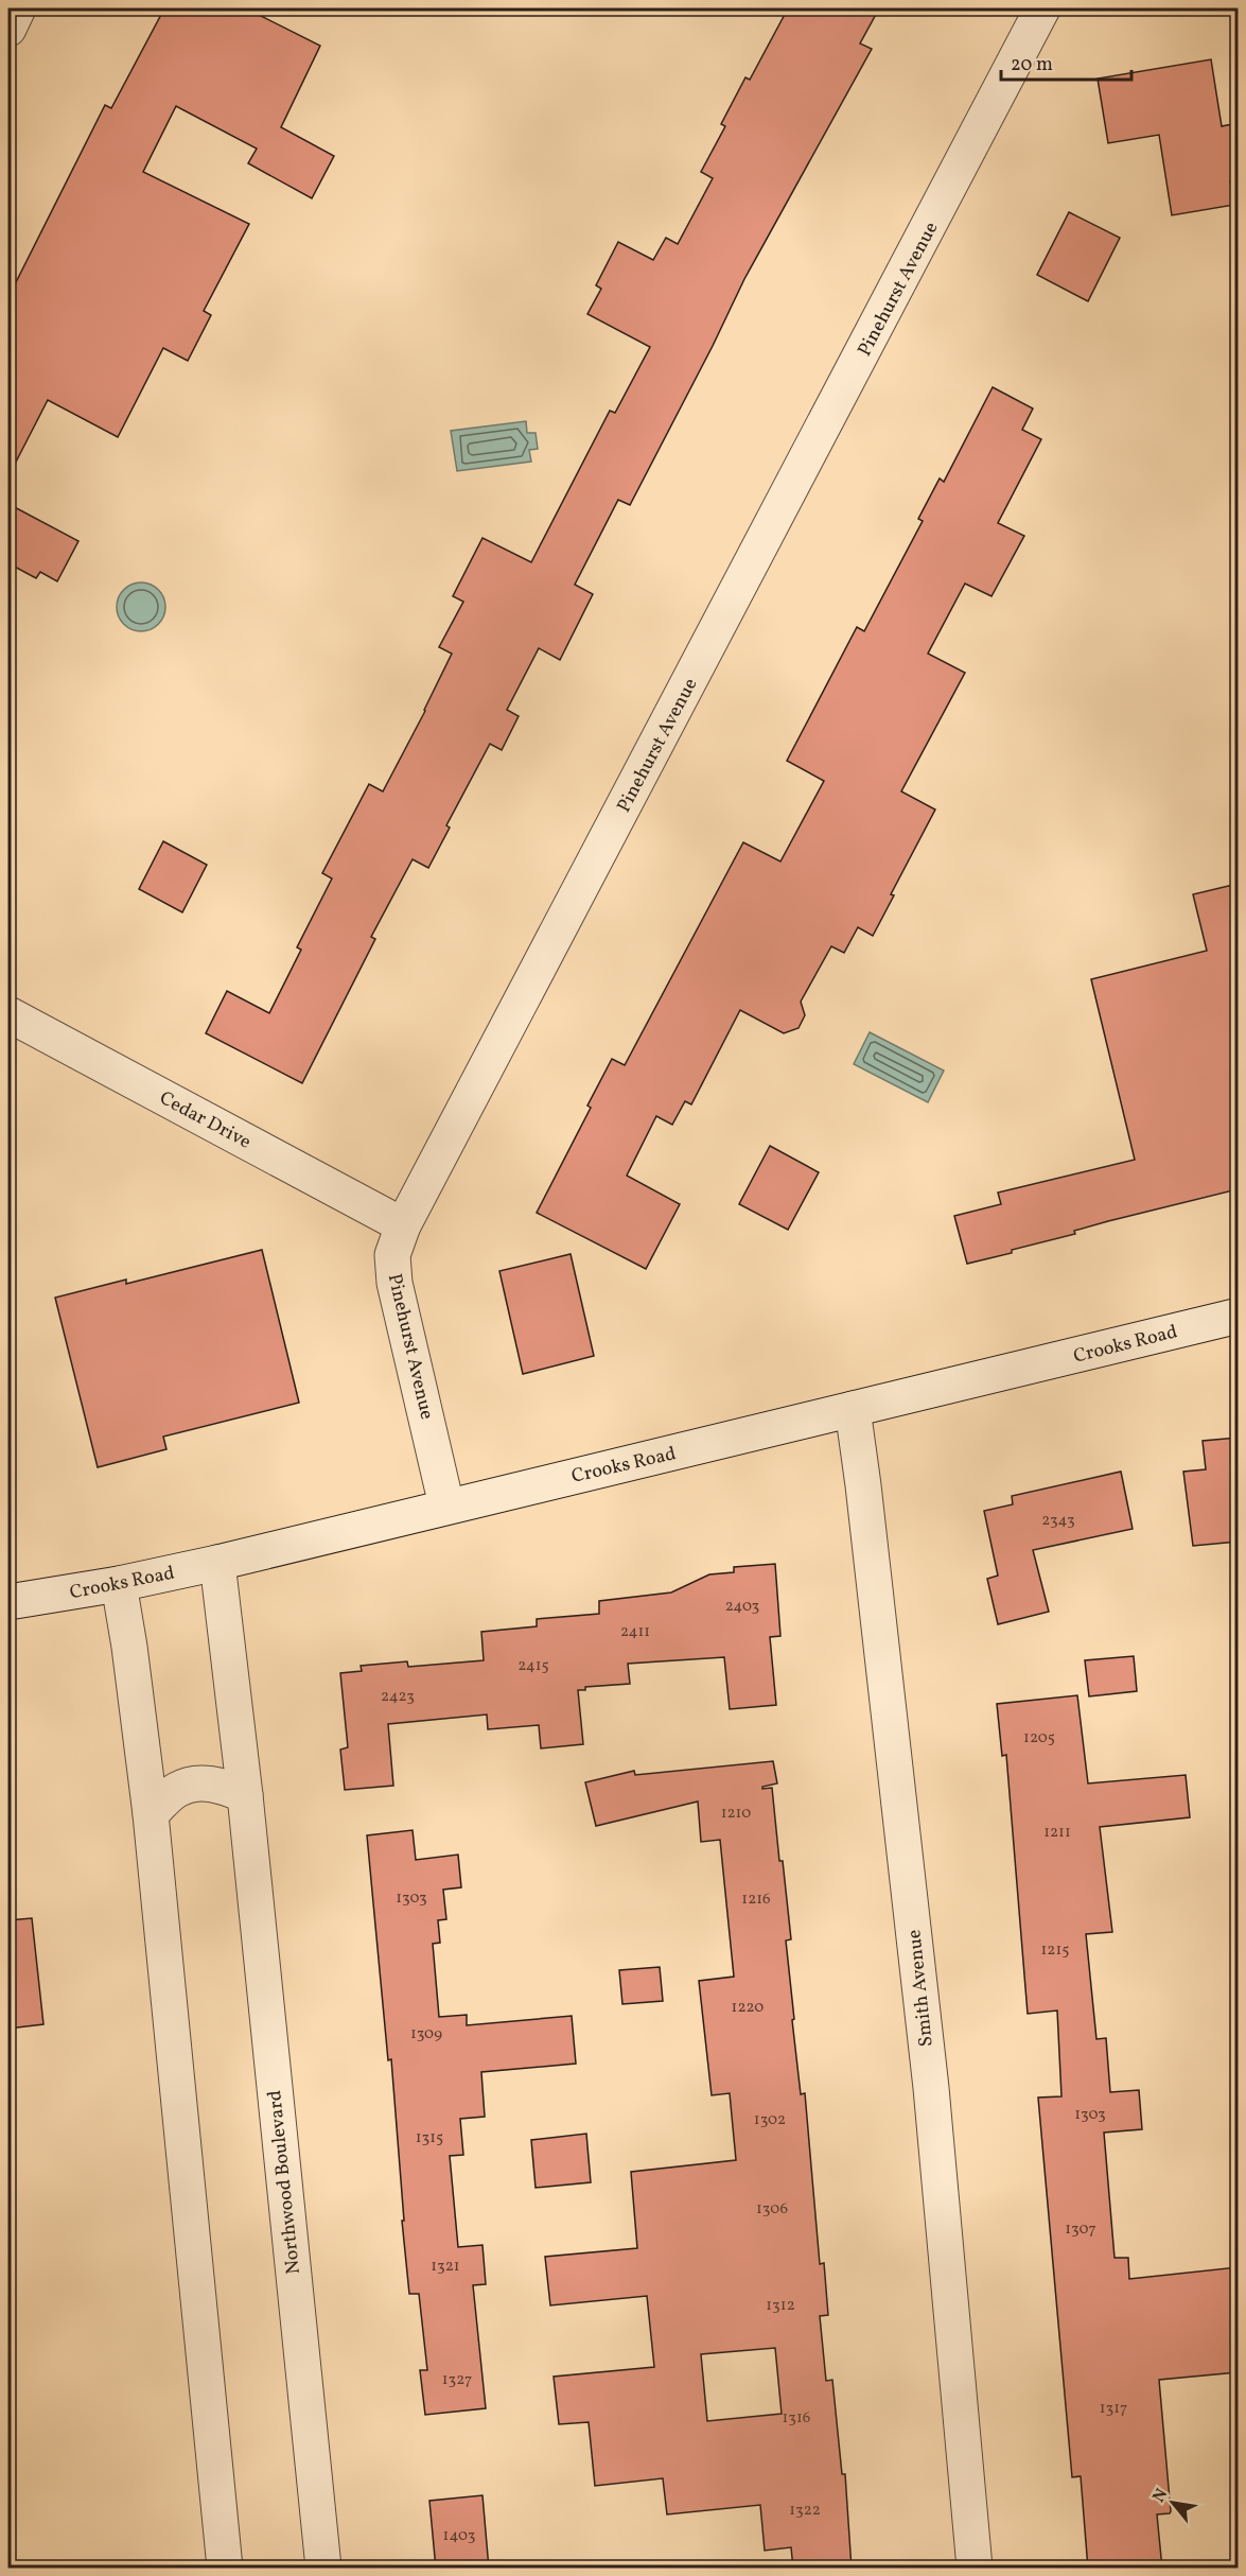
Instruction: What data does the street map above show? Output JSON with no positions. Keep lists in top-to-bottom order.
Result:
{
  "streets": {
    "street": [
      "Pinehurst Avenue",
      "Cedar Drive",
      "Crooks Road",
      "Smith Avenue",
      "Northwood Boulevard"
    ]
  },
  "crossings": [
    ["Pinehurst Avenue", "Cedar Drive"],
    ["Pinehurst Avenue", "Crooks Road"],
    ["Crooks Road", "Smith Avenue"],
    ["Crooks Road", "Northwood Boulevard"]
  ],
  "house_numbers": [
    "2343",
    "2403",
    "2411",
    "2415",
    "2423",
    "1205",
    "1210",
    "1211",
    "1303",
    "1216",
    "1215",
    "1220",
    "1309",
    "1303",
    "1302",
    "1315",
    "1306",
    "1307",
    "1321",
    "1312",
    "1327",
    "1317",
    "1316",
    "1322",
    "1403"
  ],
  "scale_bar": "20 m",
  "north": "top left"
}
